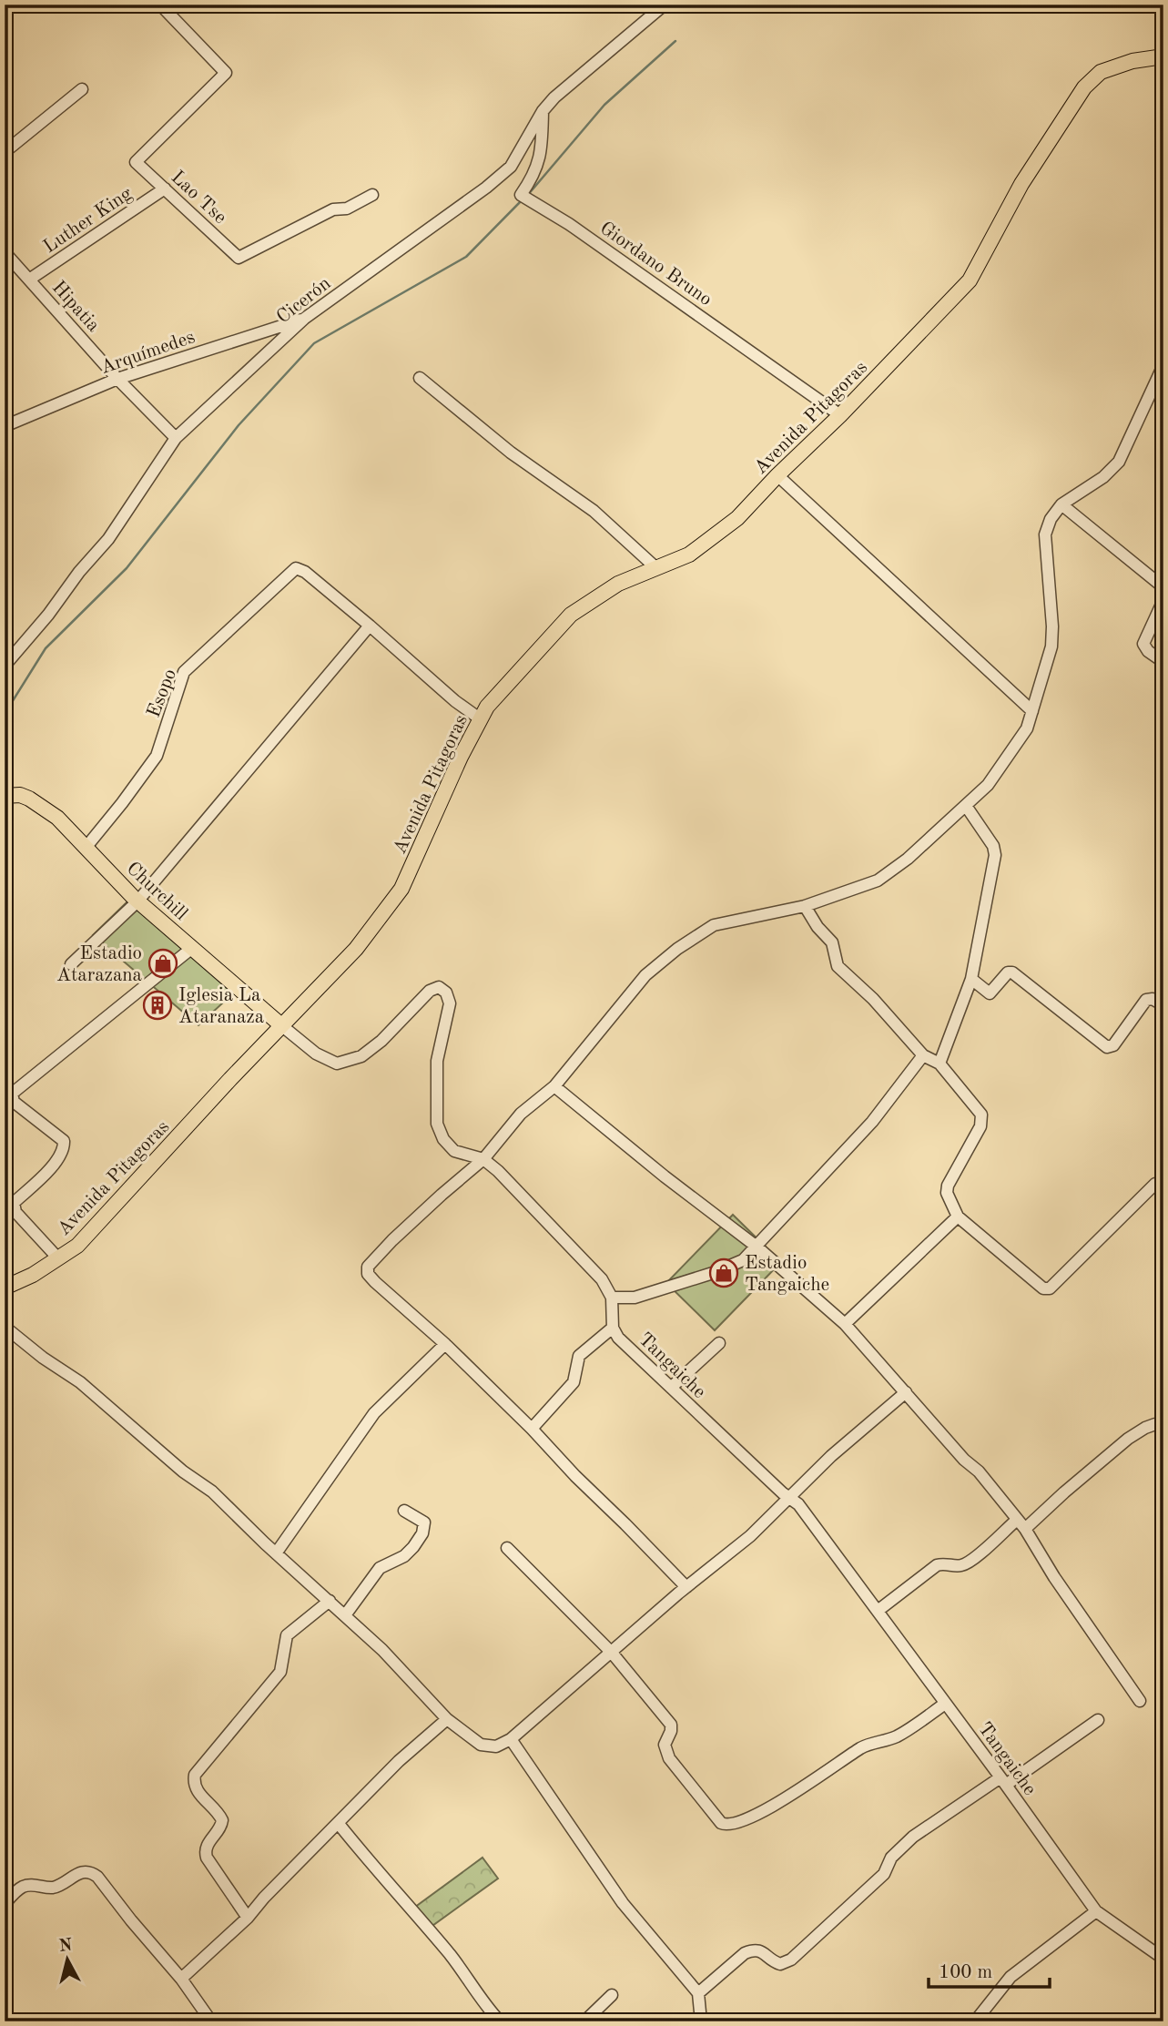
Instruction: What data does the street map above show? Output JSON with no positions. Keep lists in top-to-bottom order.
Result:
{
  "streets": {
    "main road": ["Avenida Pitagoras", "Churchill"],
    "street": [
      "Lao Tse",
      "Luther King",
      "Giordano Bruno",
      "Cicerón",
      "Hipatia",
      "Arquímedes",
      "Esopo",
      "Tangaiche"
    ]
  },
  "crossings": [
    ["Lao Tse", "Luther King"],
    ["Luther King", "Hipatia"],
    ["Giordano Bruno", "Cicerón"],
    ["Giordano Bruno", "Avenida Pitagoras"],
    ["Cicerón", "Hipatia"],
    ["Cicerón", "Arquímedes"],
    ["Hipatia", "Arquímedes"],
    ["Avenida Pitagoras", "Churchill"],
    ["Esopo", "Churchill"]
  ],
  "places": {
    "shop": ["Estadio Atarazana", "Estadio Tangaiche"],
    "building": ["Iglesia La Ataranaza"]
  },
  "scale_bar": "100 m",
  "north": "top"
}
